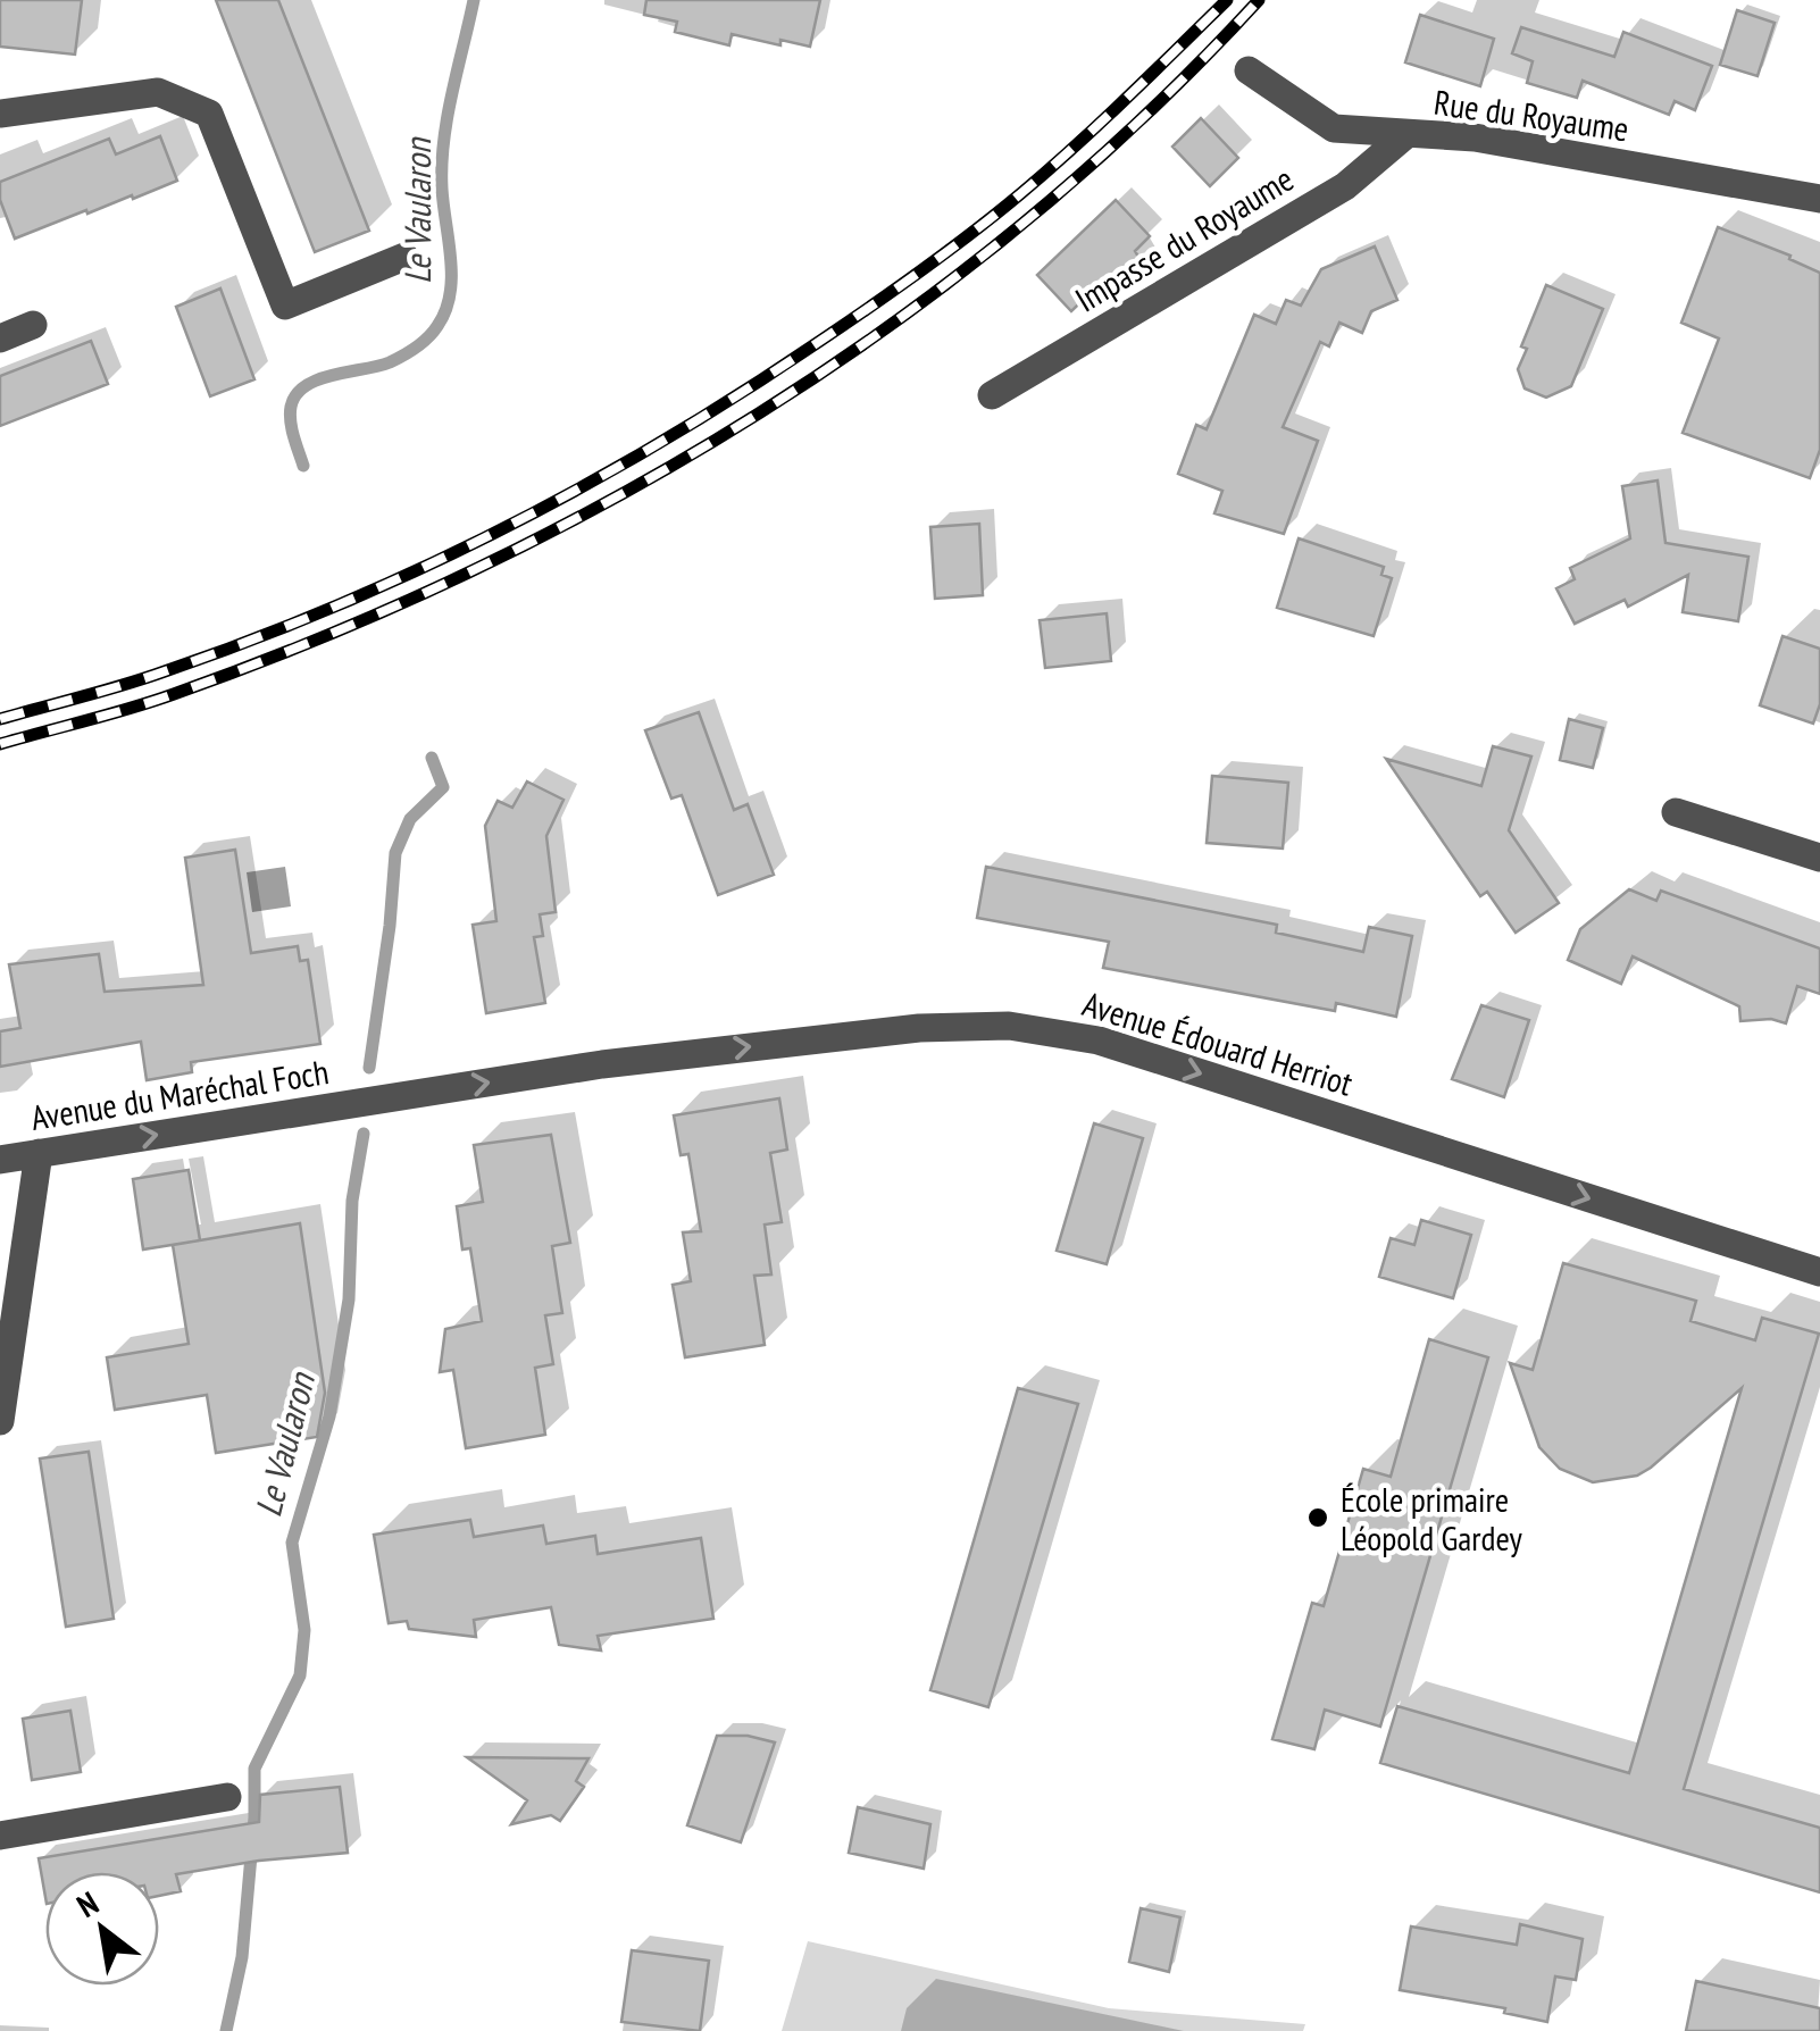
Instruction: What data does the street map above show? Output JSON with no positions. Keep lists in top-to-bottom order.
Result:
{
  "streets": {
    "street": [
      "Rue du Royaume",
      "Impasse du Royaume",
      "Avenue Édouard Herriot",
      "Avenue du Maréchal Foch"
    ]
  },
  "crossings": [
    ["Rue du Royaume", "Impasse du Royaume"],
    ["Avenue Édouard Herriot", "Avenue du Maréchal Foch"]
  ],
  "one_way": ["Avenue Édouard Herriot", "Avenue du Maréchal Foch"],
  "water": ["Le Vaularon"],
  "places": ["École primaire Léopold Gardey"],
  "north": "top left"
}
